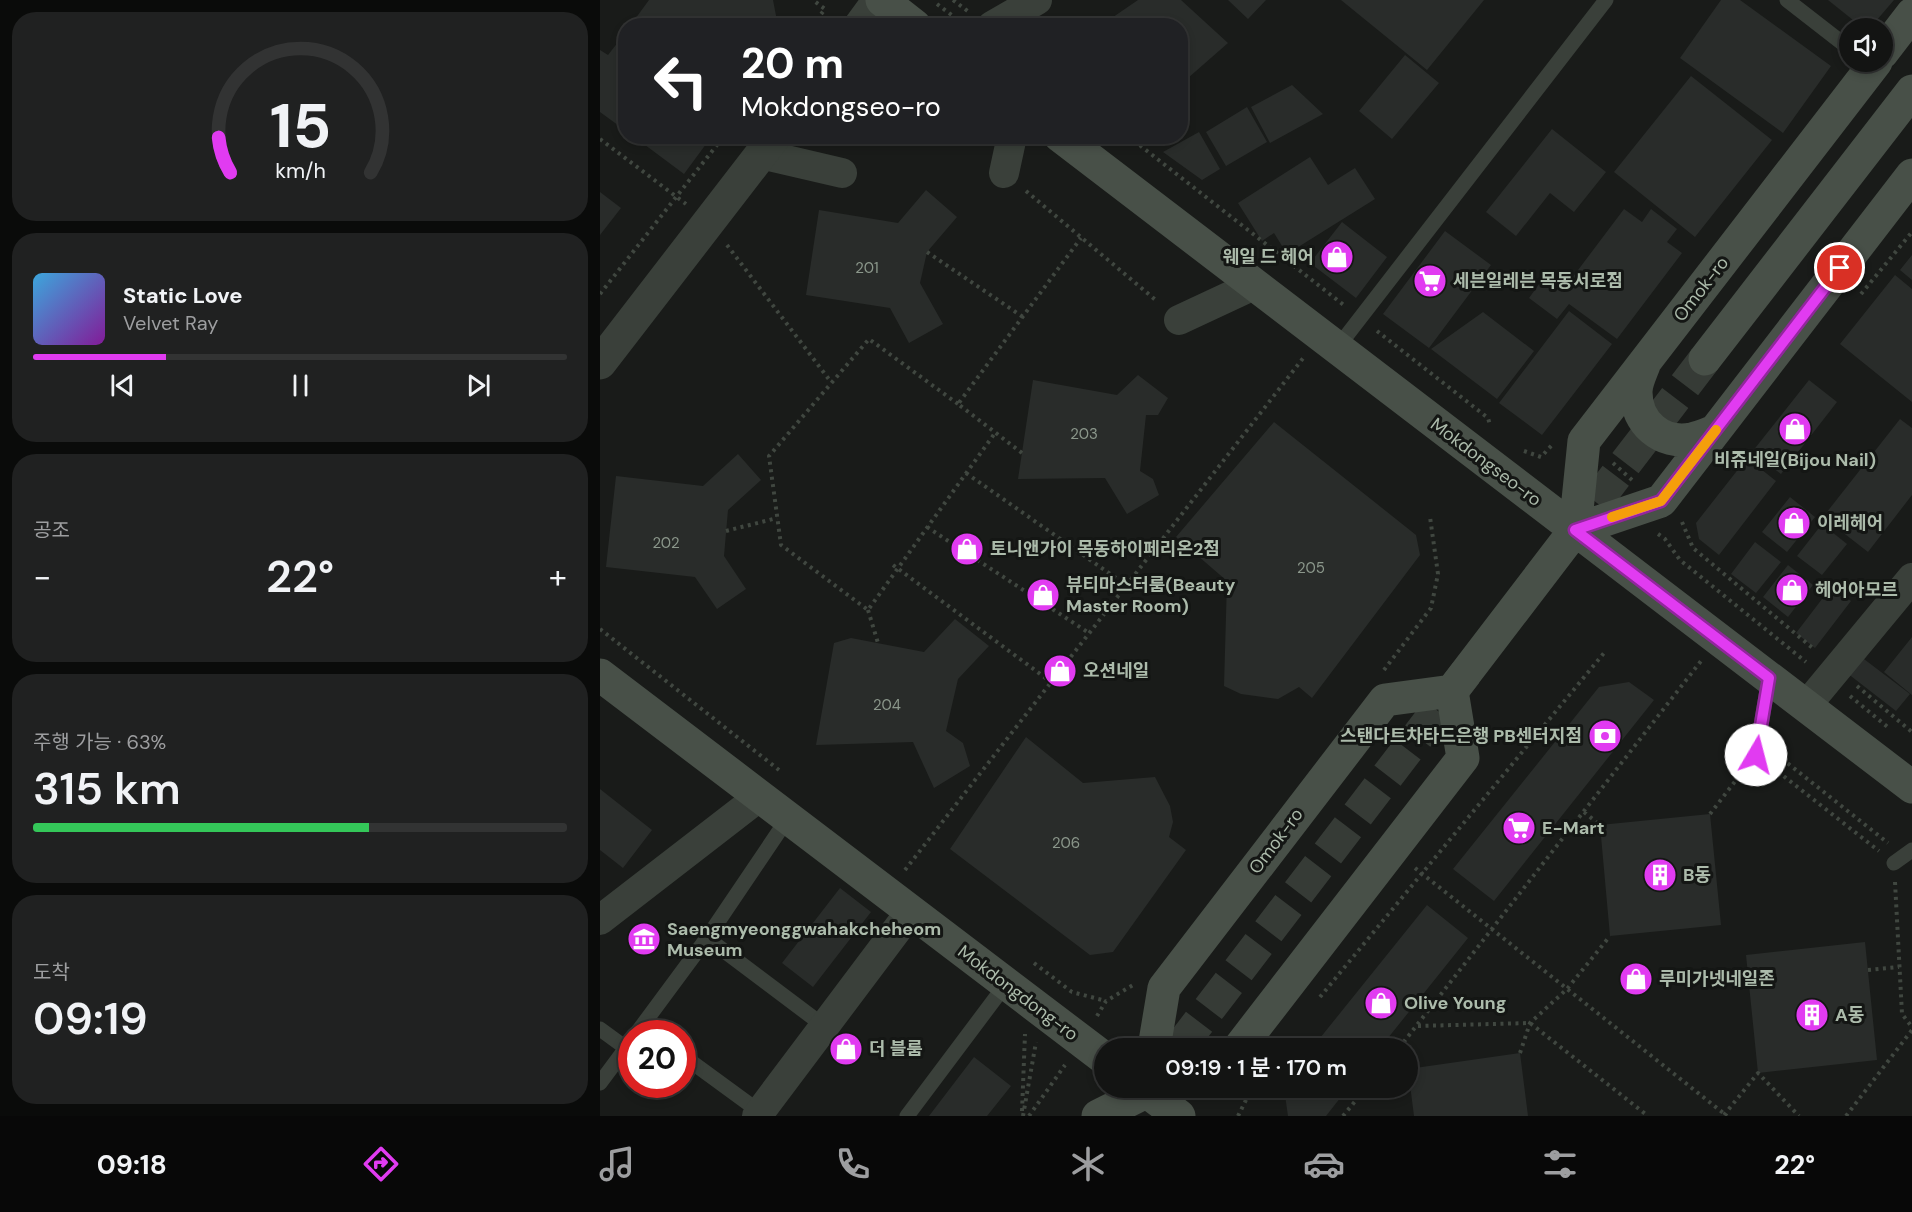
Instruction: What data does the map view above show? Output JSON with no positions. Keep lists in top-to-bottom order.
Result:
{
  "streets": {
    "main road": ["Omok-ro", "Mokdongseo-ro", "Mokdongdong-ro"]
  },
  "crossings": [
    ["Omok-ro", "Mokdongseo-ro"]
  ],
  "places": {
    "shop": [
      "웨일 드 헤어",
      "비쥬네일(Bijou Nail)",
      "이레헤어",
      "토니앤가이 목동하이페리온2점",
      "헤어아모르",
      "뷰티마스터룸(Beauty Master Room)",
      "오션네일",
      "루미가넷네일존",
      "Olive Young",
      "더 블룸"
    ],
    "supermarket": ["세븐일레븐 목동서로점", "E-Mart"],
    "bank": ["스탠다트차타드은행 PB센터지점"],
    "building": ["B동", "A동"],
    "museum": ["Saengmyeonggwahakcheheom Museum"]
  },
  "house_numbers": [
    "201",
    "203",
    "202",
    "205",
    "204",
    "206"
  ],
  "page": {
    "turn": ["20 m", "Mokdongseo-ro"],
    "song": ["Static Love", "Velvet Ray"],
    "tile": [
      "공조",
      ["주행 가능 · 63%", "315 km"],
      ["도착", "09:19"]
    ],
    "heat": ["−", "22°", "+"],
    "limit": "20",
    "trip": "09:19 · 1 분 · 170 m",
    "tabs": ["09:18", "22°"],
    "gauge": ["15", "km/h"]
  }
}
